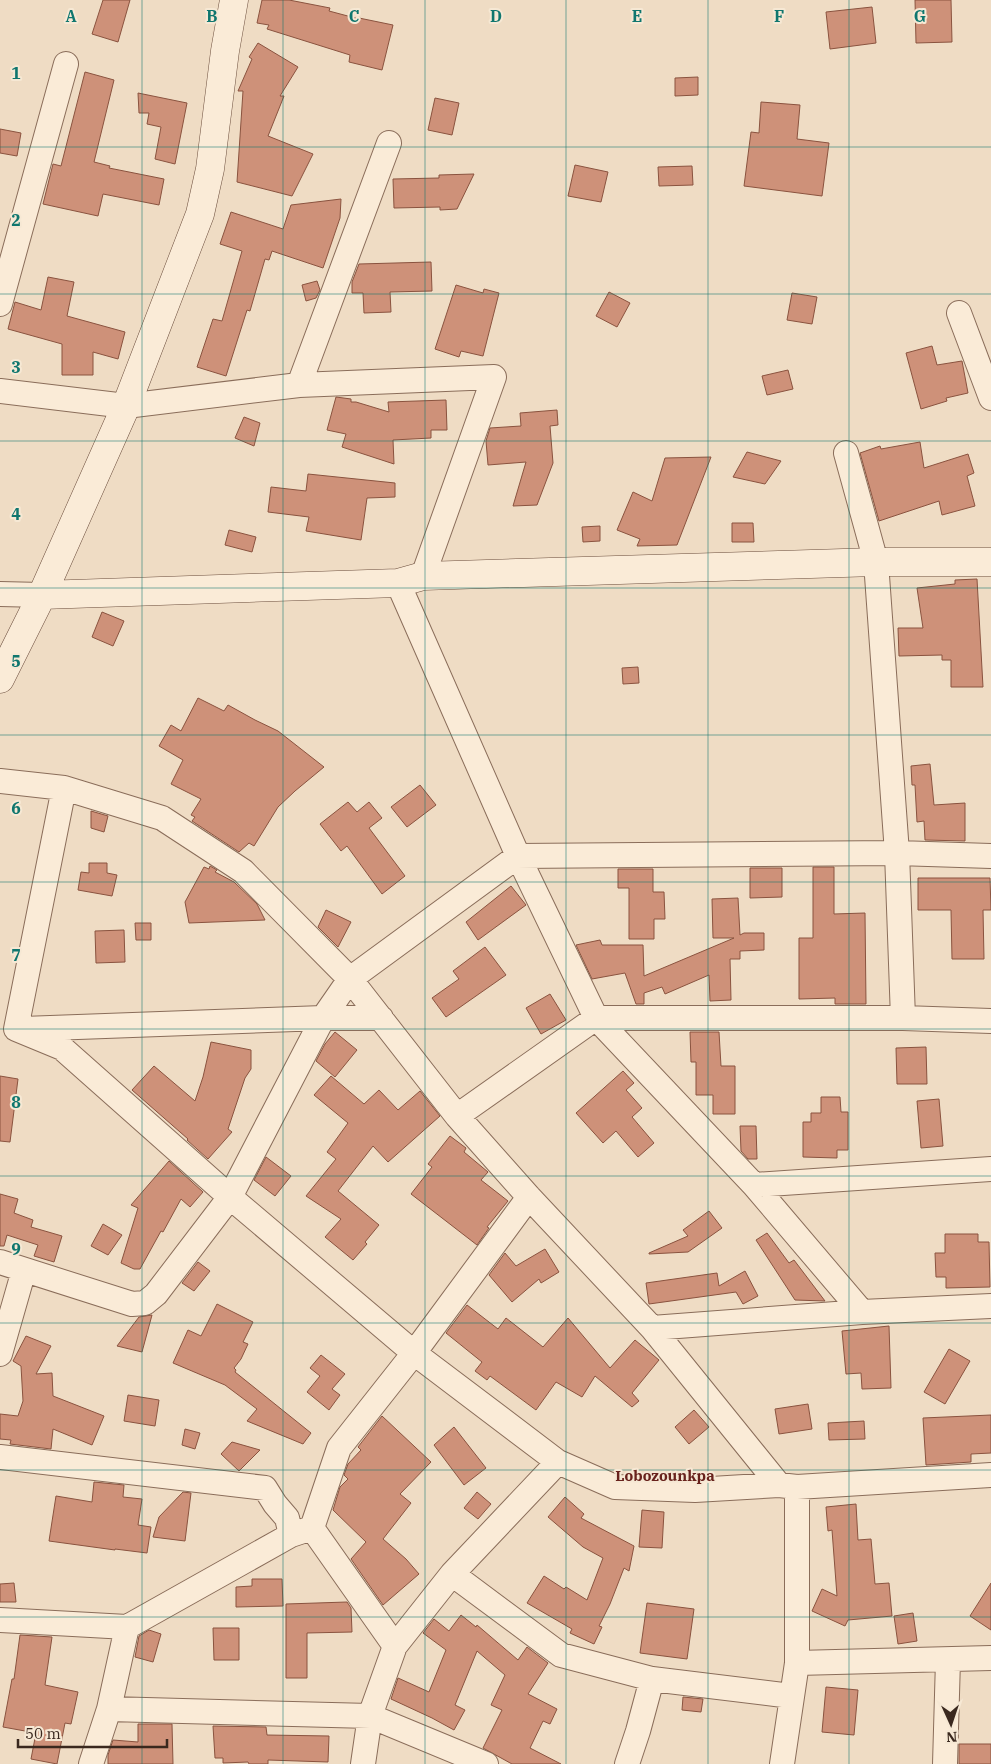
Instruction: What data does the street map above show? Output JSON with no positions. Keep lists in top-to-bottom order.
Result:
{
  "districts": ["Lobozounkpa"],
  "scale_bar": "50 m",
  "north": "bottom",
  "grid": {
    "columns": [
      "A",
      "B",
      "C",
      "D",
      "E",
      "F",
      "G"
    ],
    "rows": [
      "1",
      "2",
      "3",
      "4",
      "5",
      "6",
      "7",
      "8",
      "9"
    ]
  }
}
